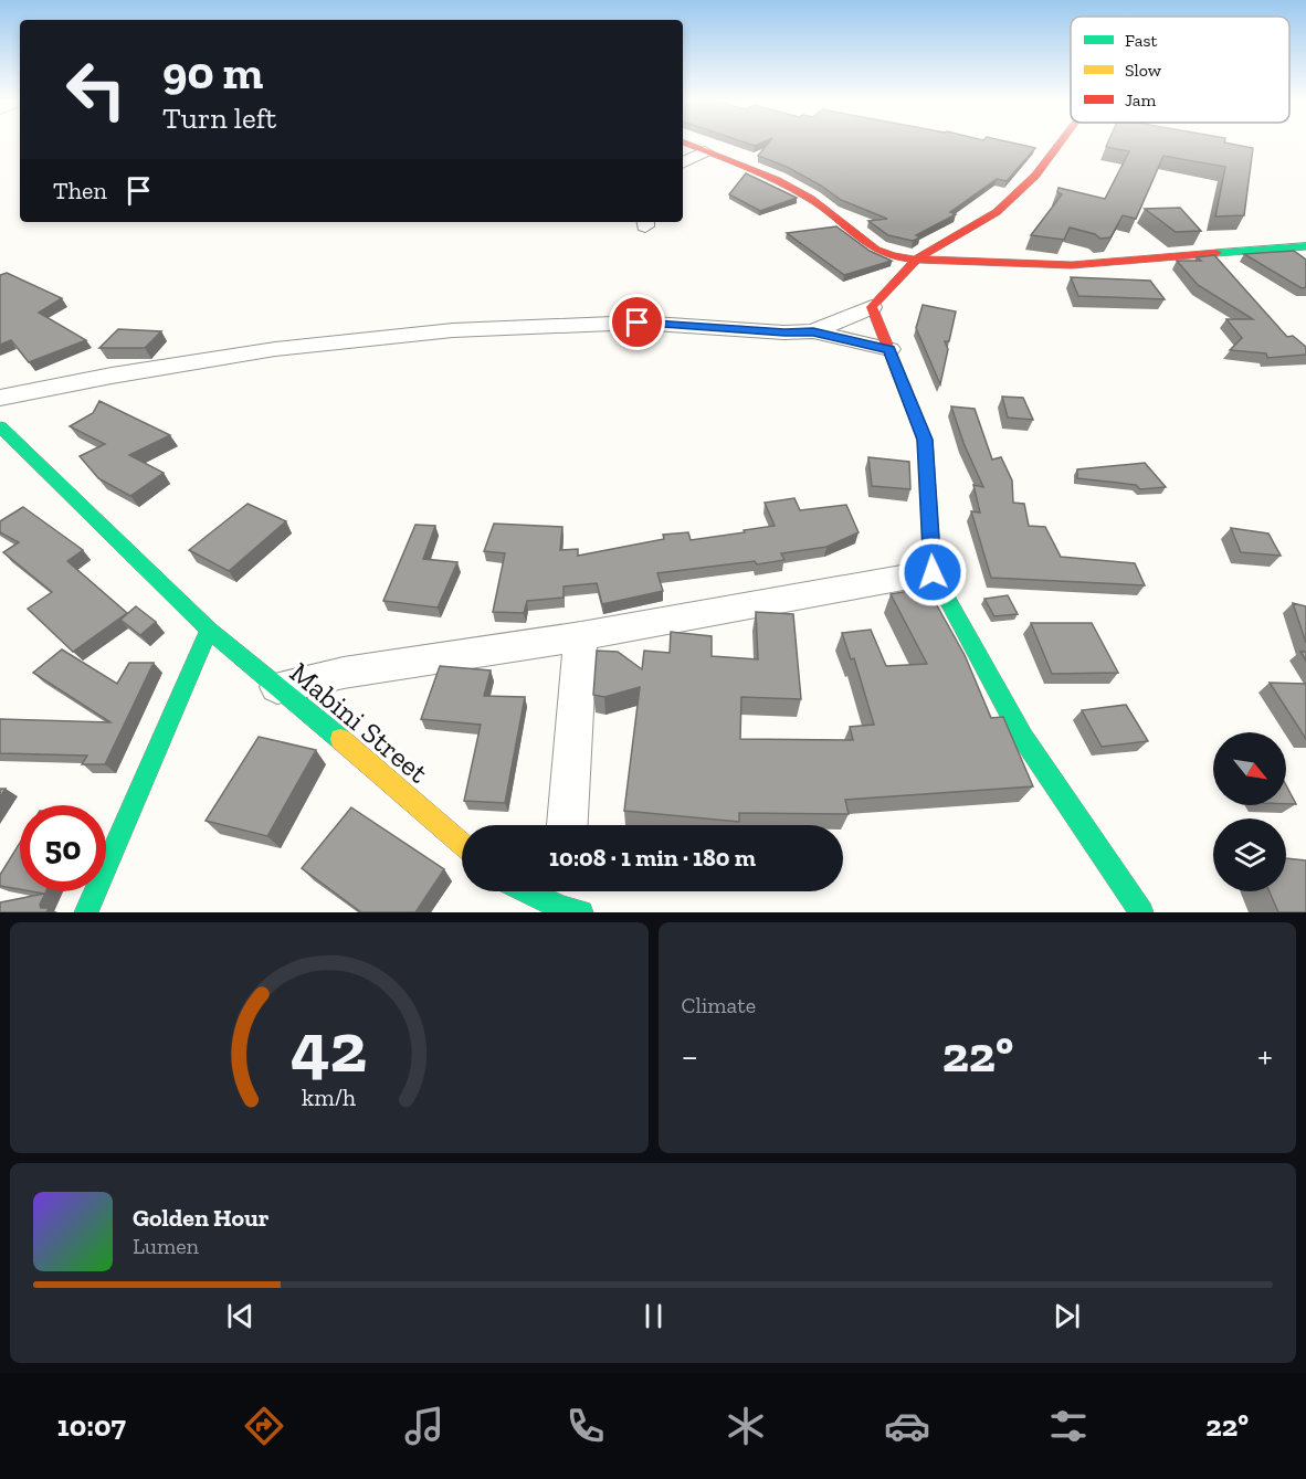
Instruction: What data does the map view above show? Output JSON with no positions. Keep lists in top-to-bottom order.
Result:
{
  "streets": {
    "main road": ["Mabini Street"]
  },
  "legend": ["Fast", "Slow", "Jam"],
  "north": "bottom right",
  "page": {
    "turn": ["90 m", "Turn left"],
    "then": "Then",
    "limit": "50",
    "trip": "10:08 · 1 min · 180 m",
    "tile": "Climate",
    "heat": ["−", "22°", "+"],
    "song": ["Golden Hour", "Lumen"],
    "tabs": ["10:07", "22°"],
    "gauge": ["42", "km/h"]
  }
}
